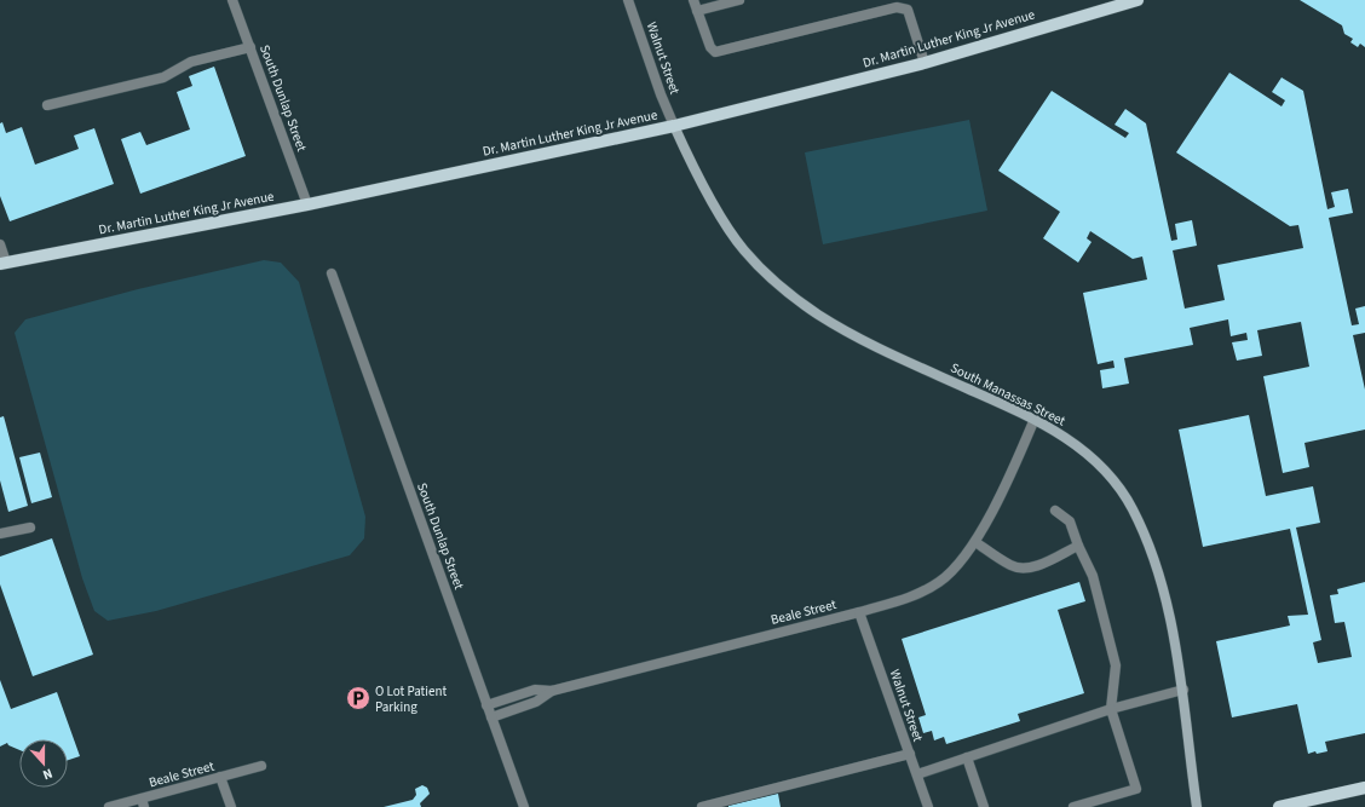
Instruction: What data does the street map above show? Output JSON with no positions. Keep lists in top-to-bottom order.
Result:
{
  "streets": {
    "main road": ["Dr. Martin Luther King Jr Avenue"],
    "street": [
      "Walnut Street",
      "South Dunlap Street",
      "South Manassas Street",
      "Beale Street"
    ]
  },
  "crossings": [
    ["Dr. Martin Luther King Jr Avenue", "Walnut Street"],
    ["Dr. Martin Luther King Jr Avenue", "South Dunlap Street"],
    ["Dr. Martin Luther King Jr Avenue", "South Manassas Street"],
    ["Walnut Street", "South Manassas Street"],
    ["Walnut Street", "Beale Street"],
    ["South Dunlap Street", "Beale Street"],
    ["South Manassas Street", "Beale Street"]
  ],
  "places": {
    "parking": ["O Lot Patient Parking"]
  },
  "north": "bottom"
}
